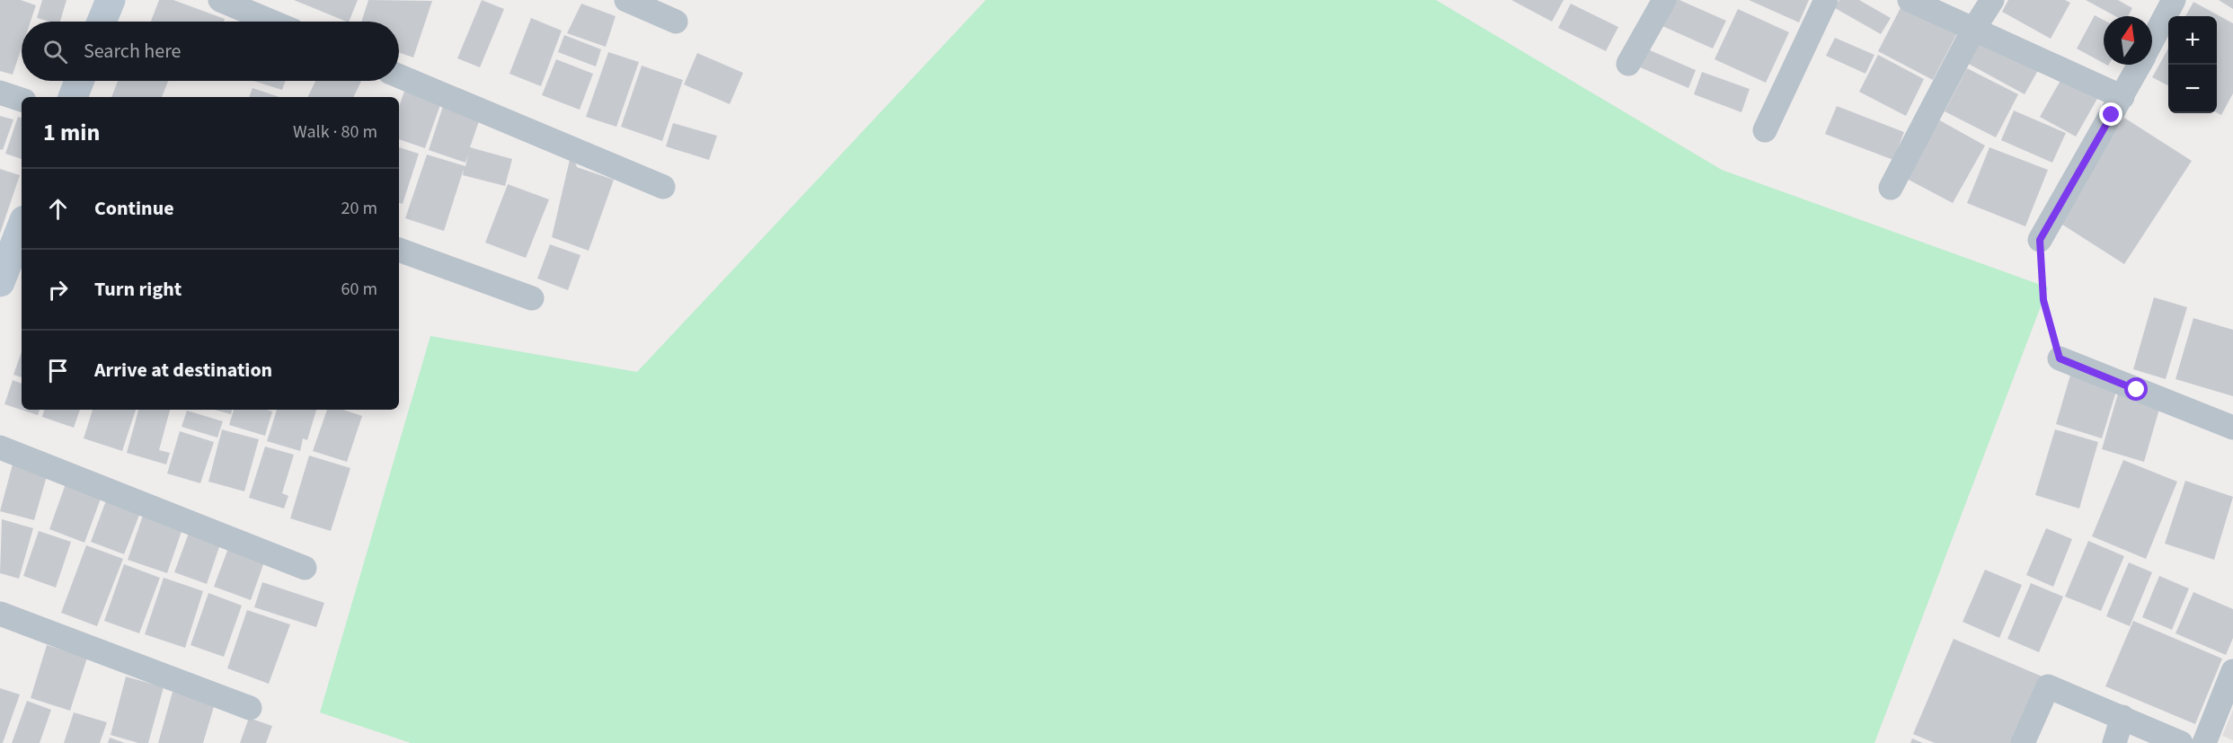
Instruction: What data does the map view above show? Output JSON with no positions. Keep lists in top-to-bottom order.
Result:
{
  "north": "top",
  "page": {
    "map_buttons": ["+", "−"],
    "search": "Search here",
    "heading": ["1 min", "Walk · 80 m"],
    "list": [
      ["Continue", "20 m"],
      ["Turn right", "60 m"],
      "Arrive at destination"
    ]
  }
}
